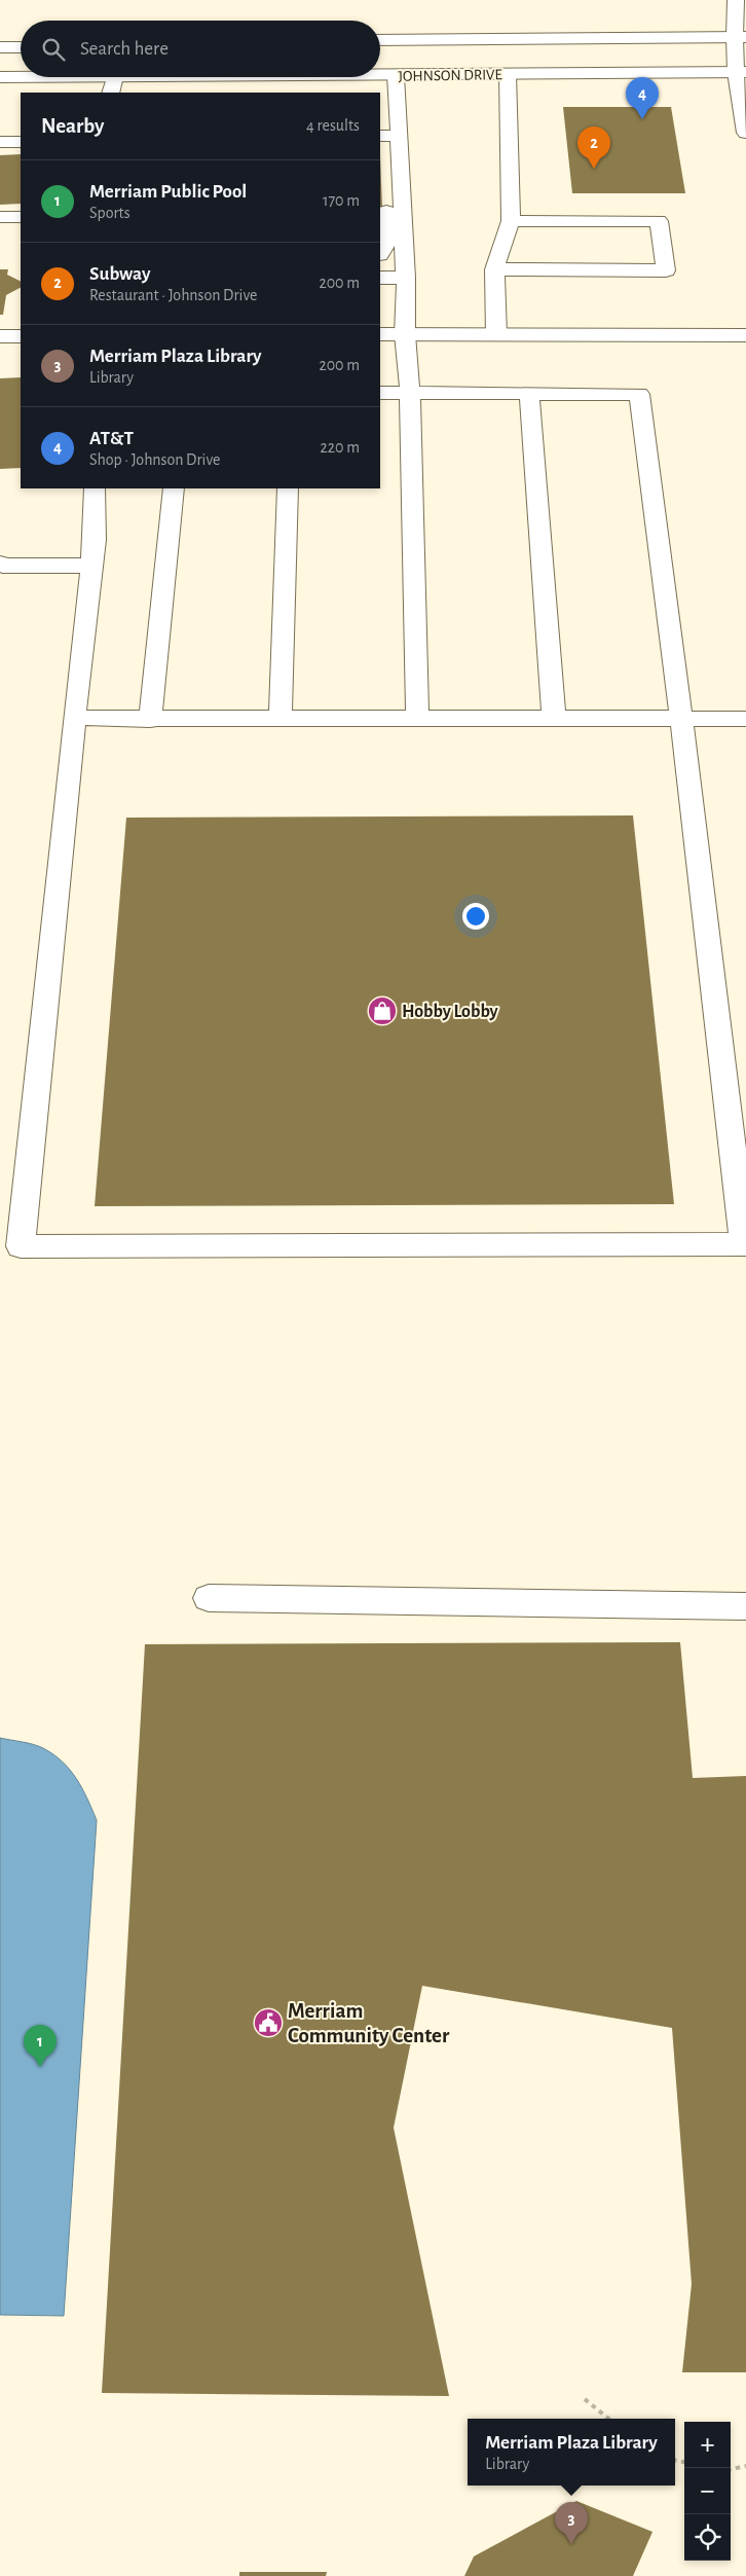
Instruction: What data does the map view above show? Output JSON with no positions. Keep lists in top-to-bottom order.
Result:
{
  "streets": {
    "main road": ["JOHNSON DRIVE"]
  },
  "places": {
    "shop": ["Hobby Lobby"],
    "public building": ["Merriam Community Center"]
  },
  "page": {
    "search": "Search here",
    "pins": [
      "4",
      "2",
      "1",
      "3"
    ],
    "heading": ["Nearby", "4 results"],
    "list": [
      {
        "mark": "1",
        "name": "Merriam Public Pool",
        "note": "Sports",
        "value": "170 m"
      },
      {
        "mark": "2",
        "name": "Subway",
        "note": "Restaurant · Johnson Drive",
        "value": "200 m"
      },
      {
        "mark": "3",
        "name": "Merriam Plaza Library",
        "note": "Library",
        "value": "200 m"
      },
      {
        "mark": "4",
        "name": "AT&T",
        "note": "Shop · Johnson Drive",
        "value": "220 m"
      }
    ],
    "popup": ["Merriam Plaza Library", "Library"],
    "map_buttons": ["+", "−"]
  }
}
